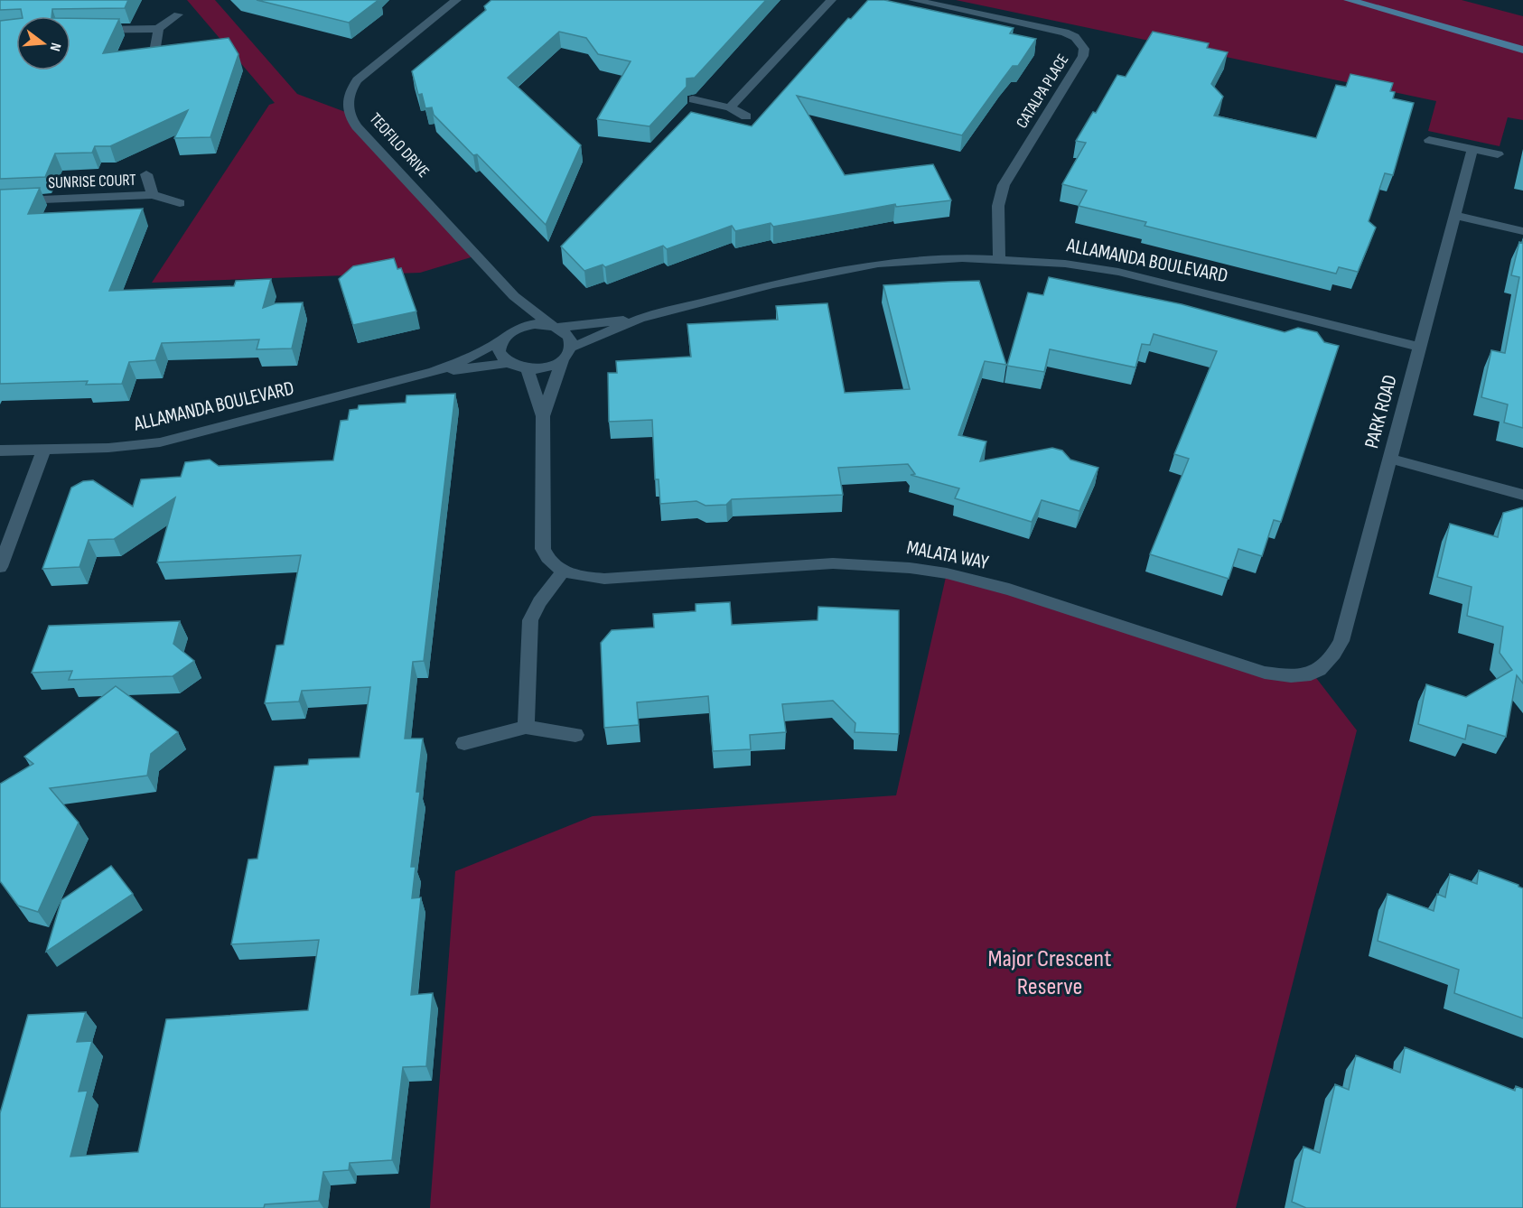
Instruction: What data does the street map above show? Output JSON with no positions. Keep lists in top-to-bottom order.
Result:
{
  "streets": {
    "street": [
      "CATALPA PLACE",
      "TEOFILO DRIVE",
      "SUNRISE COURT",
      "ALLAMANDA BOULEVARD",
      "PARK ROAD",
      "MALATA WAY"
    ]
  },
  "crossings": [
    ["CATALPA PLACE", "ALLAMANDA BOULEVARD"],
    ["TEOFILO DRIVE", "ALLAMANDA BOULEVARD"],
    ["ALLAMANDA BOULEVARD", "PARK ROAD"],
    ["PARK ROAD", "MALATA WAY"]
  ],
  "parks": ["Major Crescent Reserve"],
  "north": "right"
}
